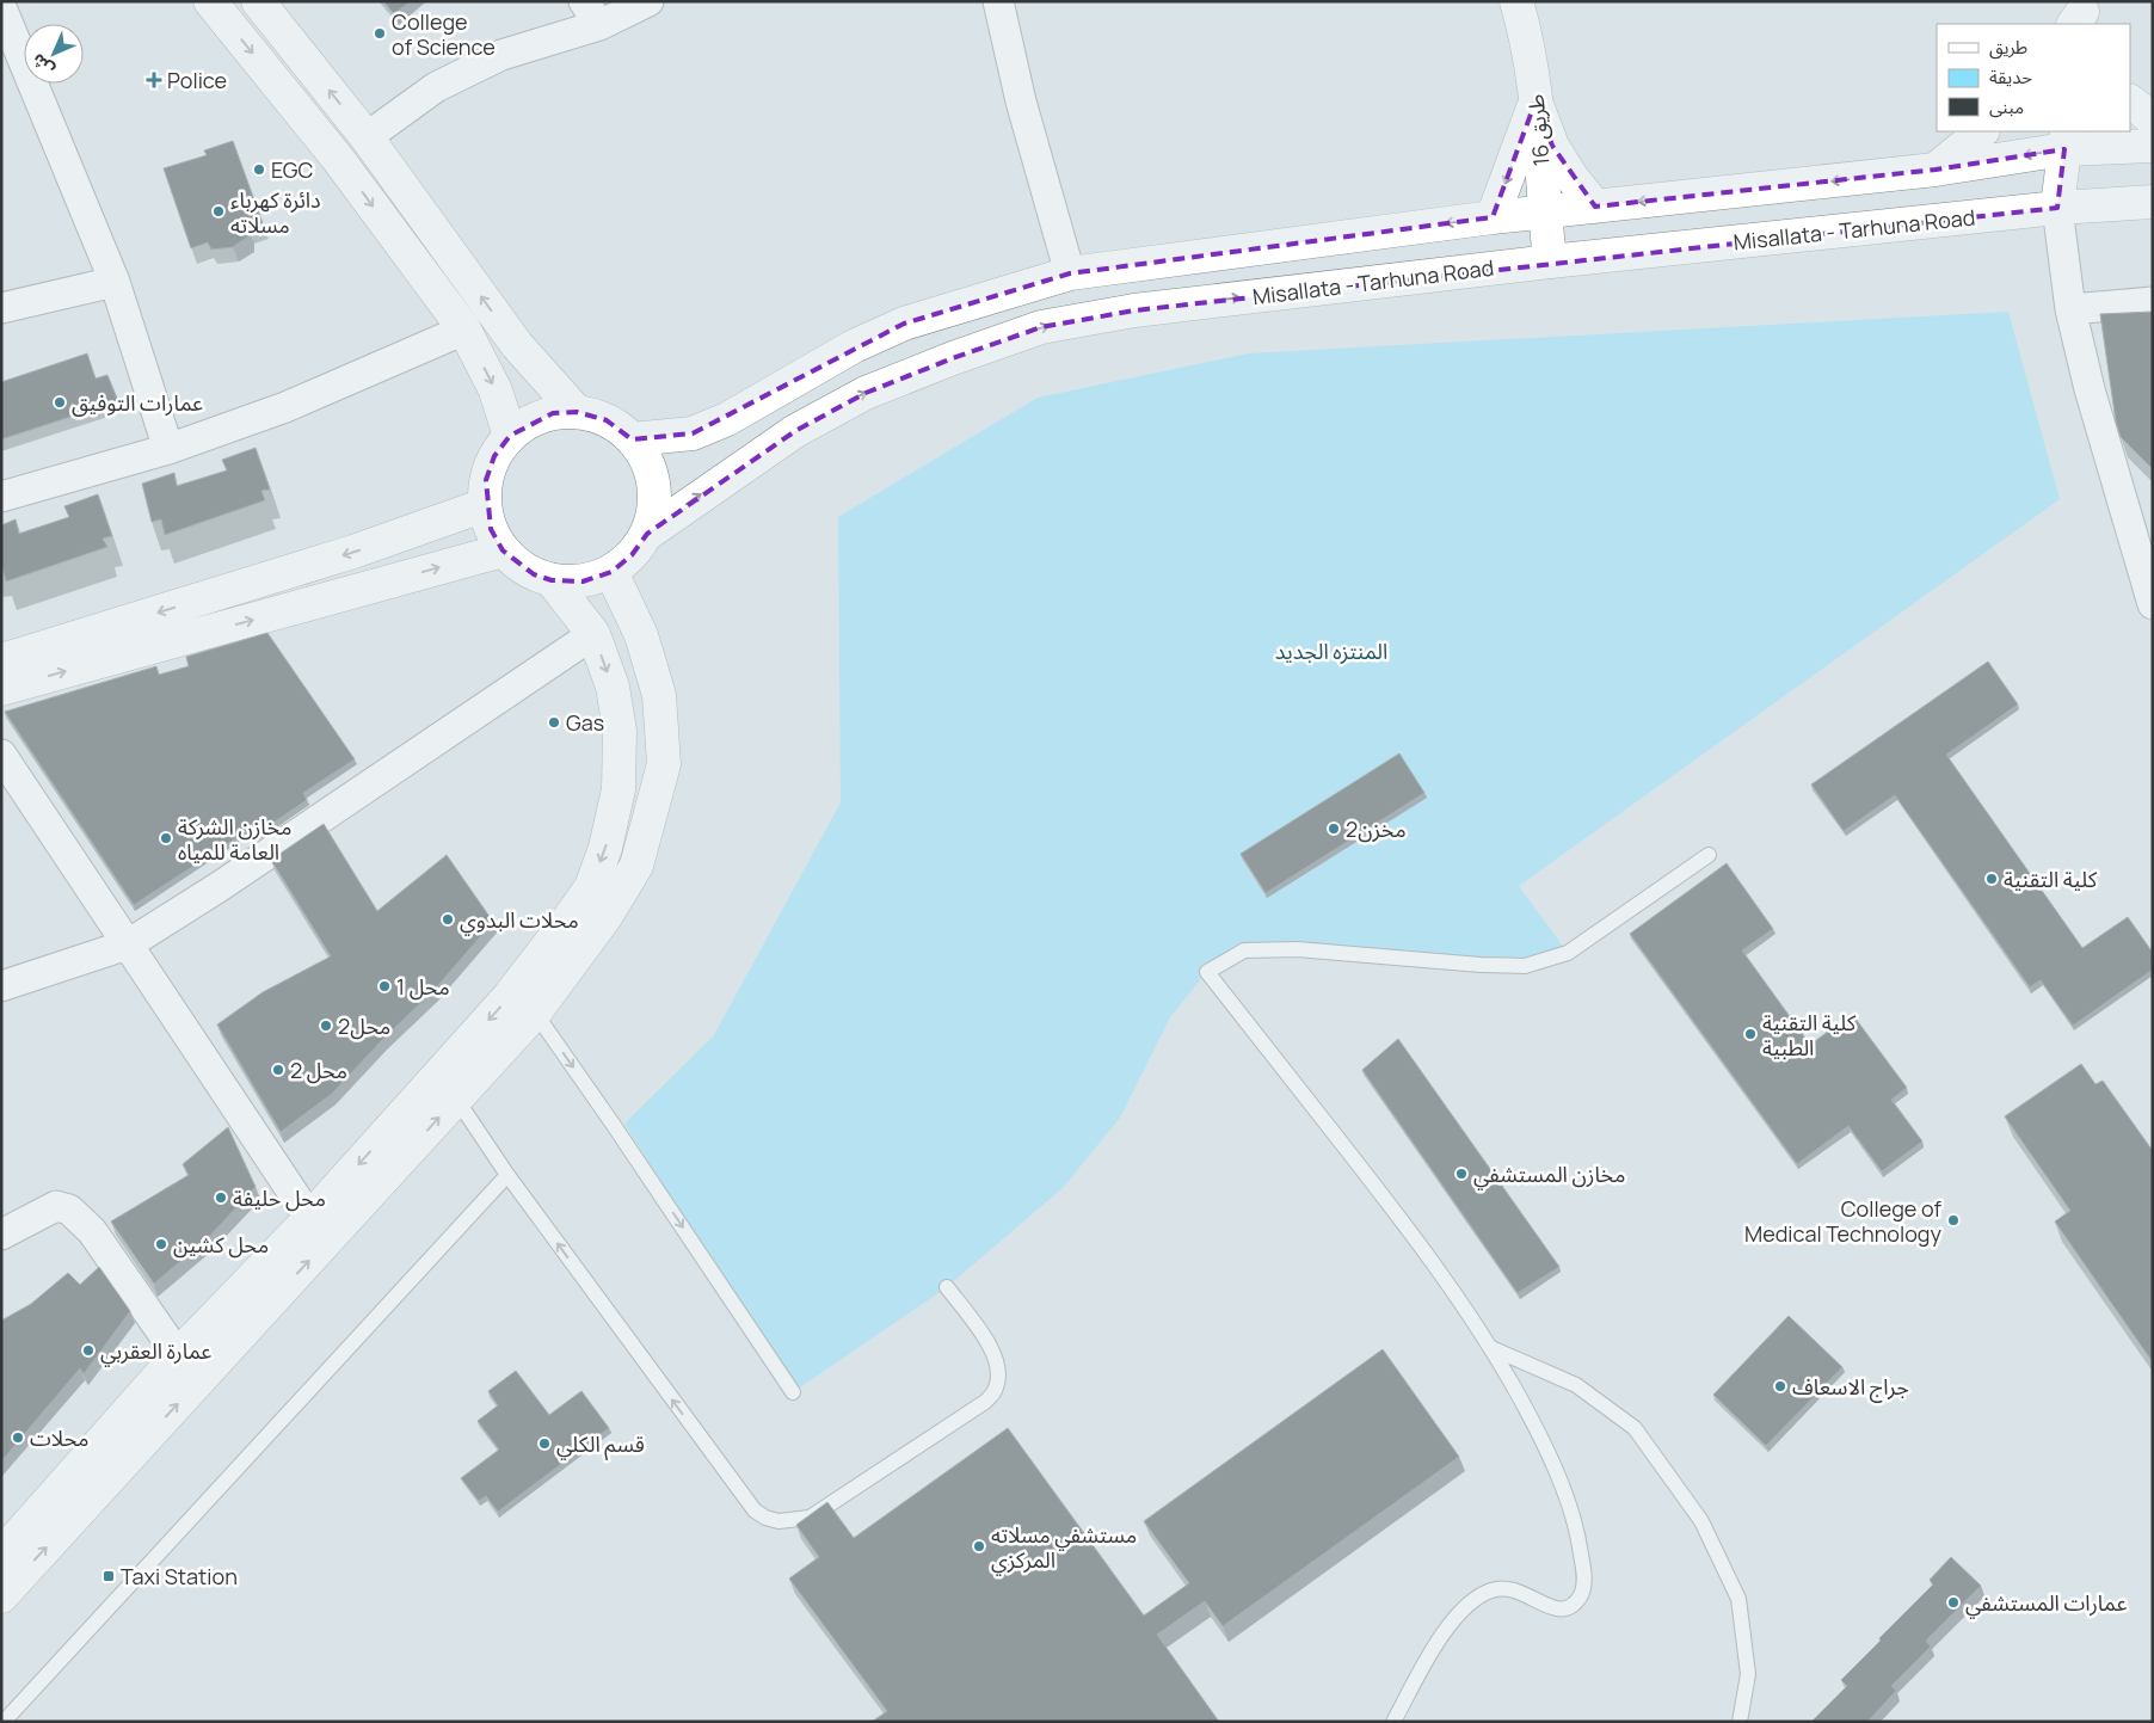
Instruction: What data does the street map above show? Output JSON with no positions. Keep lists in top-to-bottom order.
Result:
{
  "streets": {
    "main road": ["طريق 16", "Misallata - Tarhuna Road"]
  },
  "crossings": [
    ["طريق 16", "Misallata - Tarhuna Road"]
  ],
  "parks": ["المنتزه الجديد"],
  "places": {
    "other": [
      "College of Science",
      "EGC",
      "دائرة كهرباء مسلاته",
      "عمارات التوفيق",
      "Gas",
      "مخزن2",
      "مخازن الشركة العامة للمياه",
      "كلية التقنية",
      "محلات البدوي",
      "محل 1",
      "محل2",
      "كلية التقنية الطبية",
      "محل 2",
      "مخازن المستشفي",
      "محل حليفة",
      "College of Medical Technology",
      "محل كشين",
      "عمارة العقربي",
      "جراج الاسعاف",
      "محلات",
      "قسم الكلي",
      "مستشفي مسلاته المركزي",
      "عمارات المستشفي"
    ],
    "health": ["Police"],
    "transit": ["Taxi Station"]
  },
  "legend": ["طريق", "حديقة", "مبنى"],
  "north": "bottom left"
}
